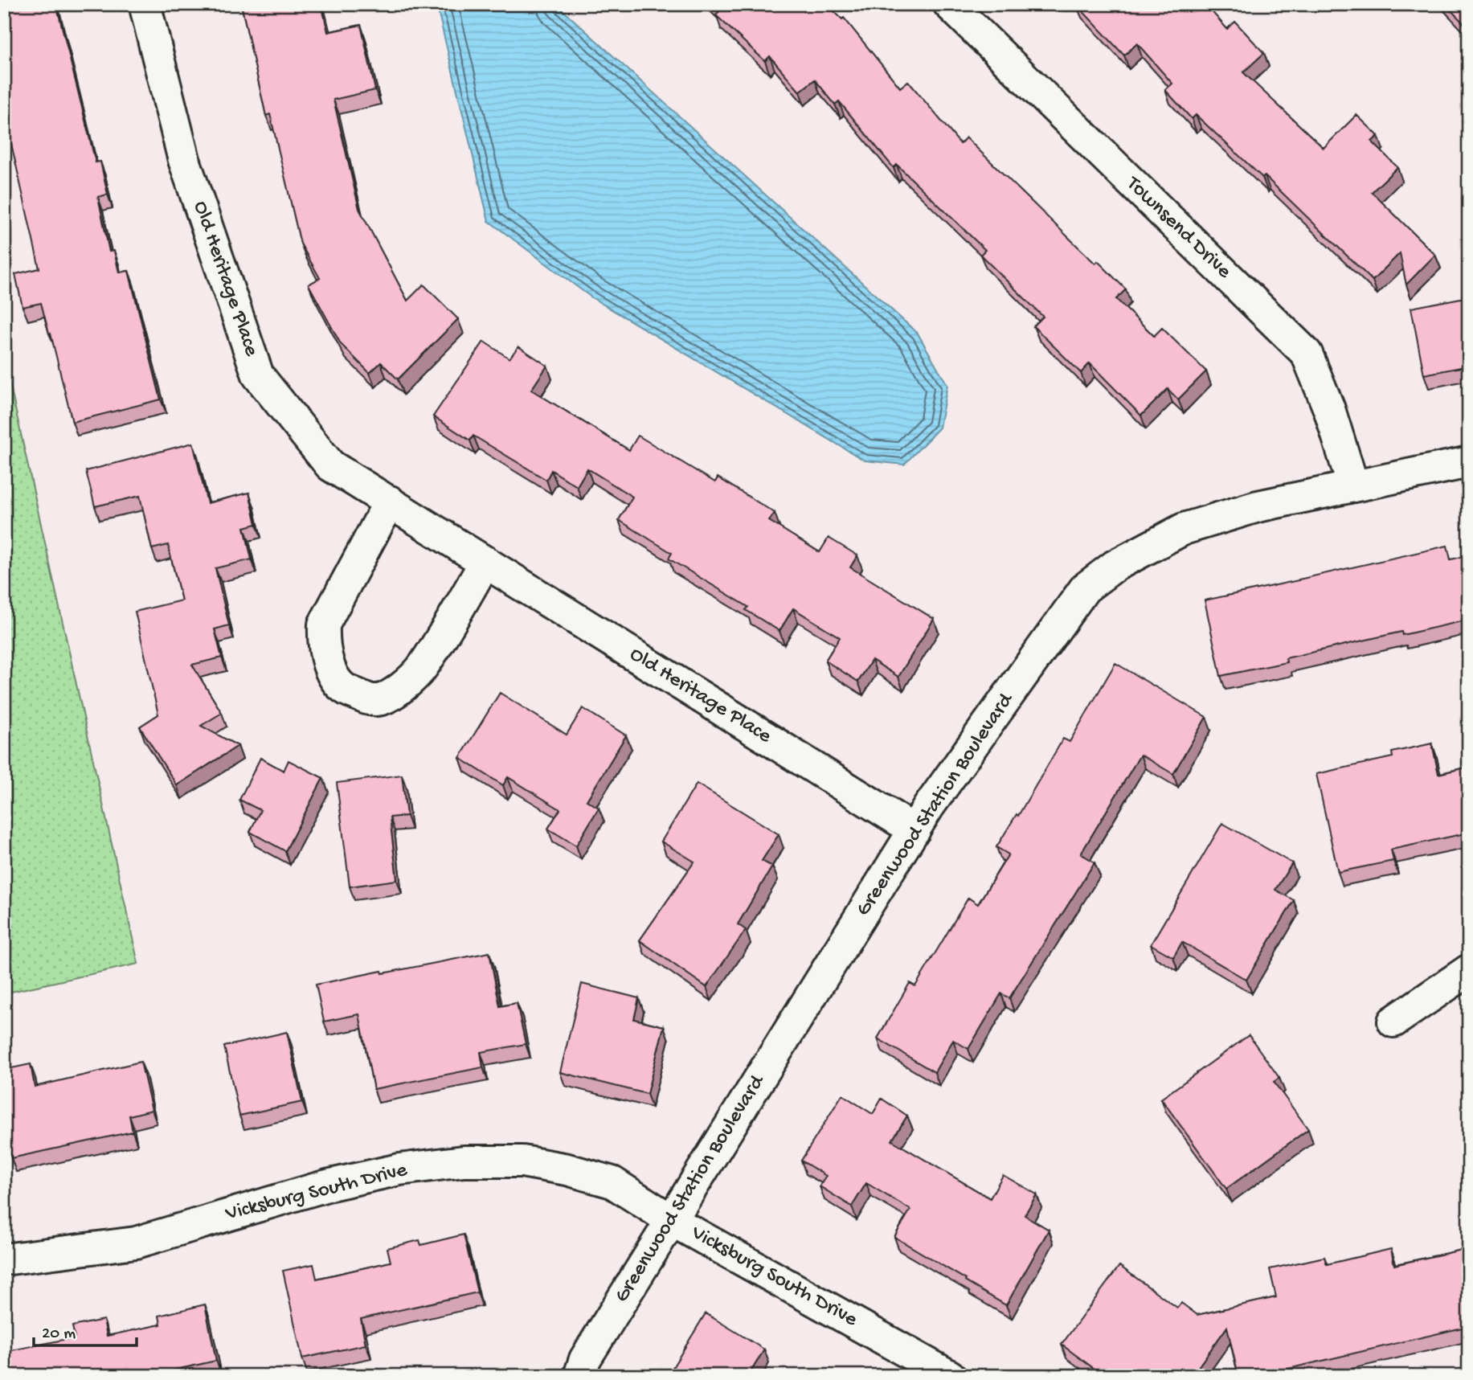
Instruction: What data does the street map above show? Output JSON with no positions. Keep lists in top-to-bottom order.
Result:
{
  "streets": {
    "street": [
      "Townsend Drive",
      "Old Heritage Place",
      "Greenwood Station Boulevard",
      "Vicksburg South Drive"
    ]
  },
  "crossings": [
    ["Townsend Drive", "Greenwood Station Boulevard"],
    ["Old Heritage Place", "Greenwood Station Boulevard"],
    ["Greenwood Station Boulevard", "Vicksburg South Drive"]
  ],
  "scale_bar": "20 m"
}
